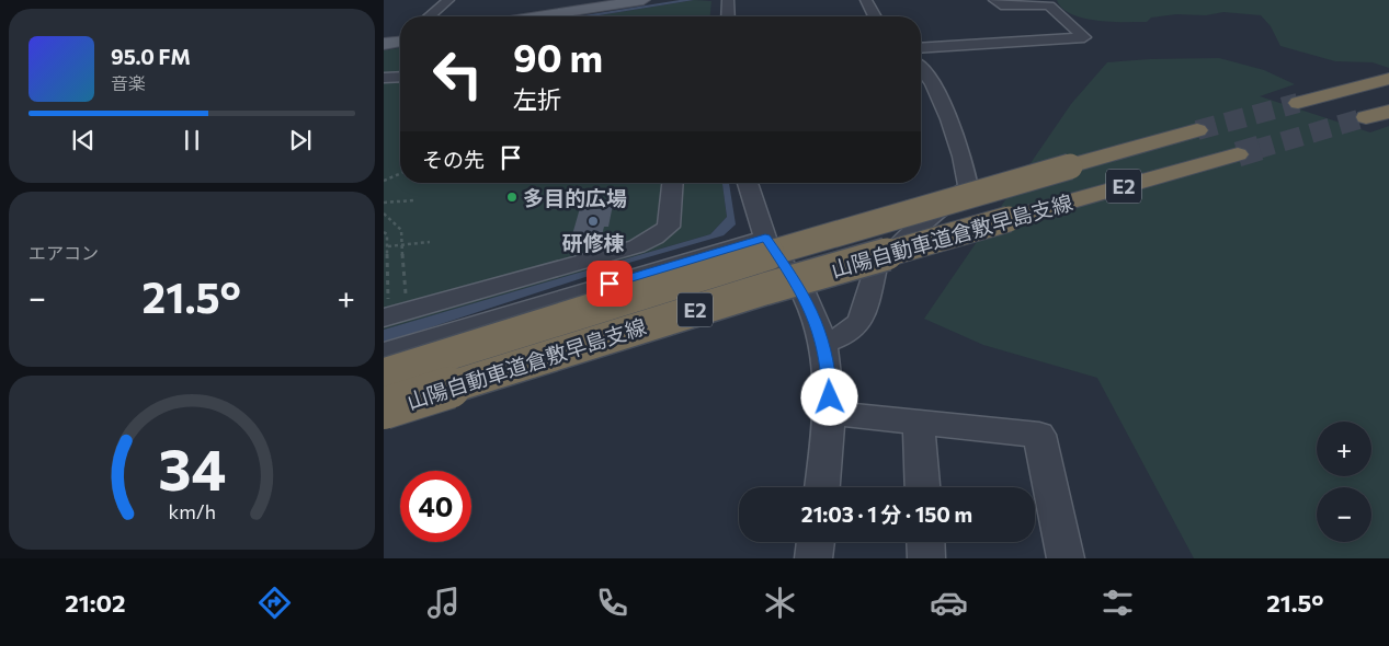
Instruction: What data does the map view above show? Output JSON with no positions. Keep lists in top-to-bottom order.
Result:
{
  "streets": {
    "highway": ["E2", "山陽自動車道倉敷早島支線"]
  },
  "places": ["多目的広場", "研修棟"],
  "page": {
    "turn": ["90 m", "左折"],
    "song": ["95.0 FM", "音楽"],
    "then": "その先",
    "tile": "エアコン",
    "heat": ["−", "21.5°", "+"],
    "map_buttons": ["+", "−"],
    "limit": "40",
    "trip": "21:03 · 1 分 · 150 m",
    "tabs": ["21:02", "21.5°"],
    "gauge": ["34", "km/h"]
  }
}
